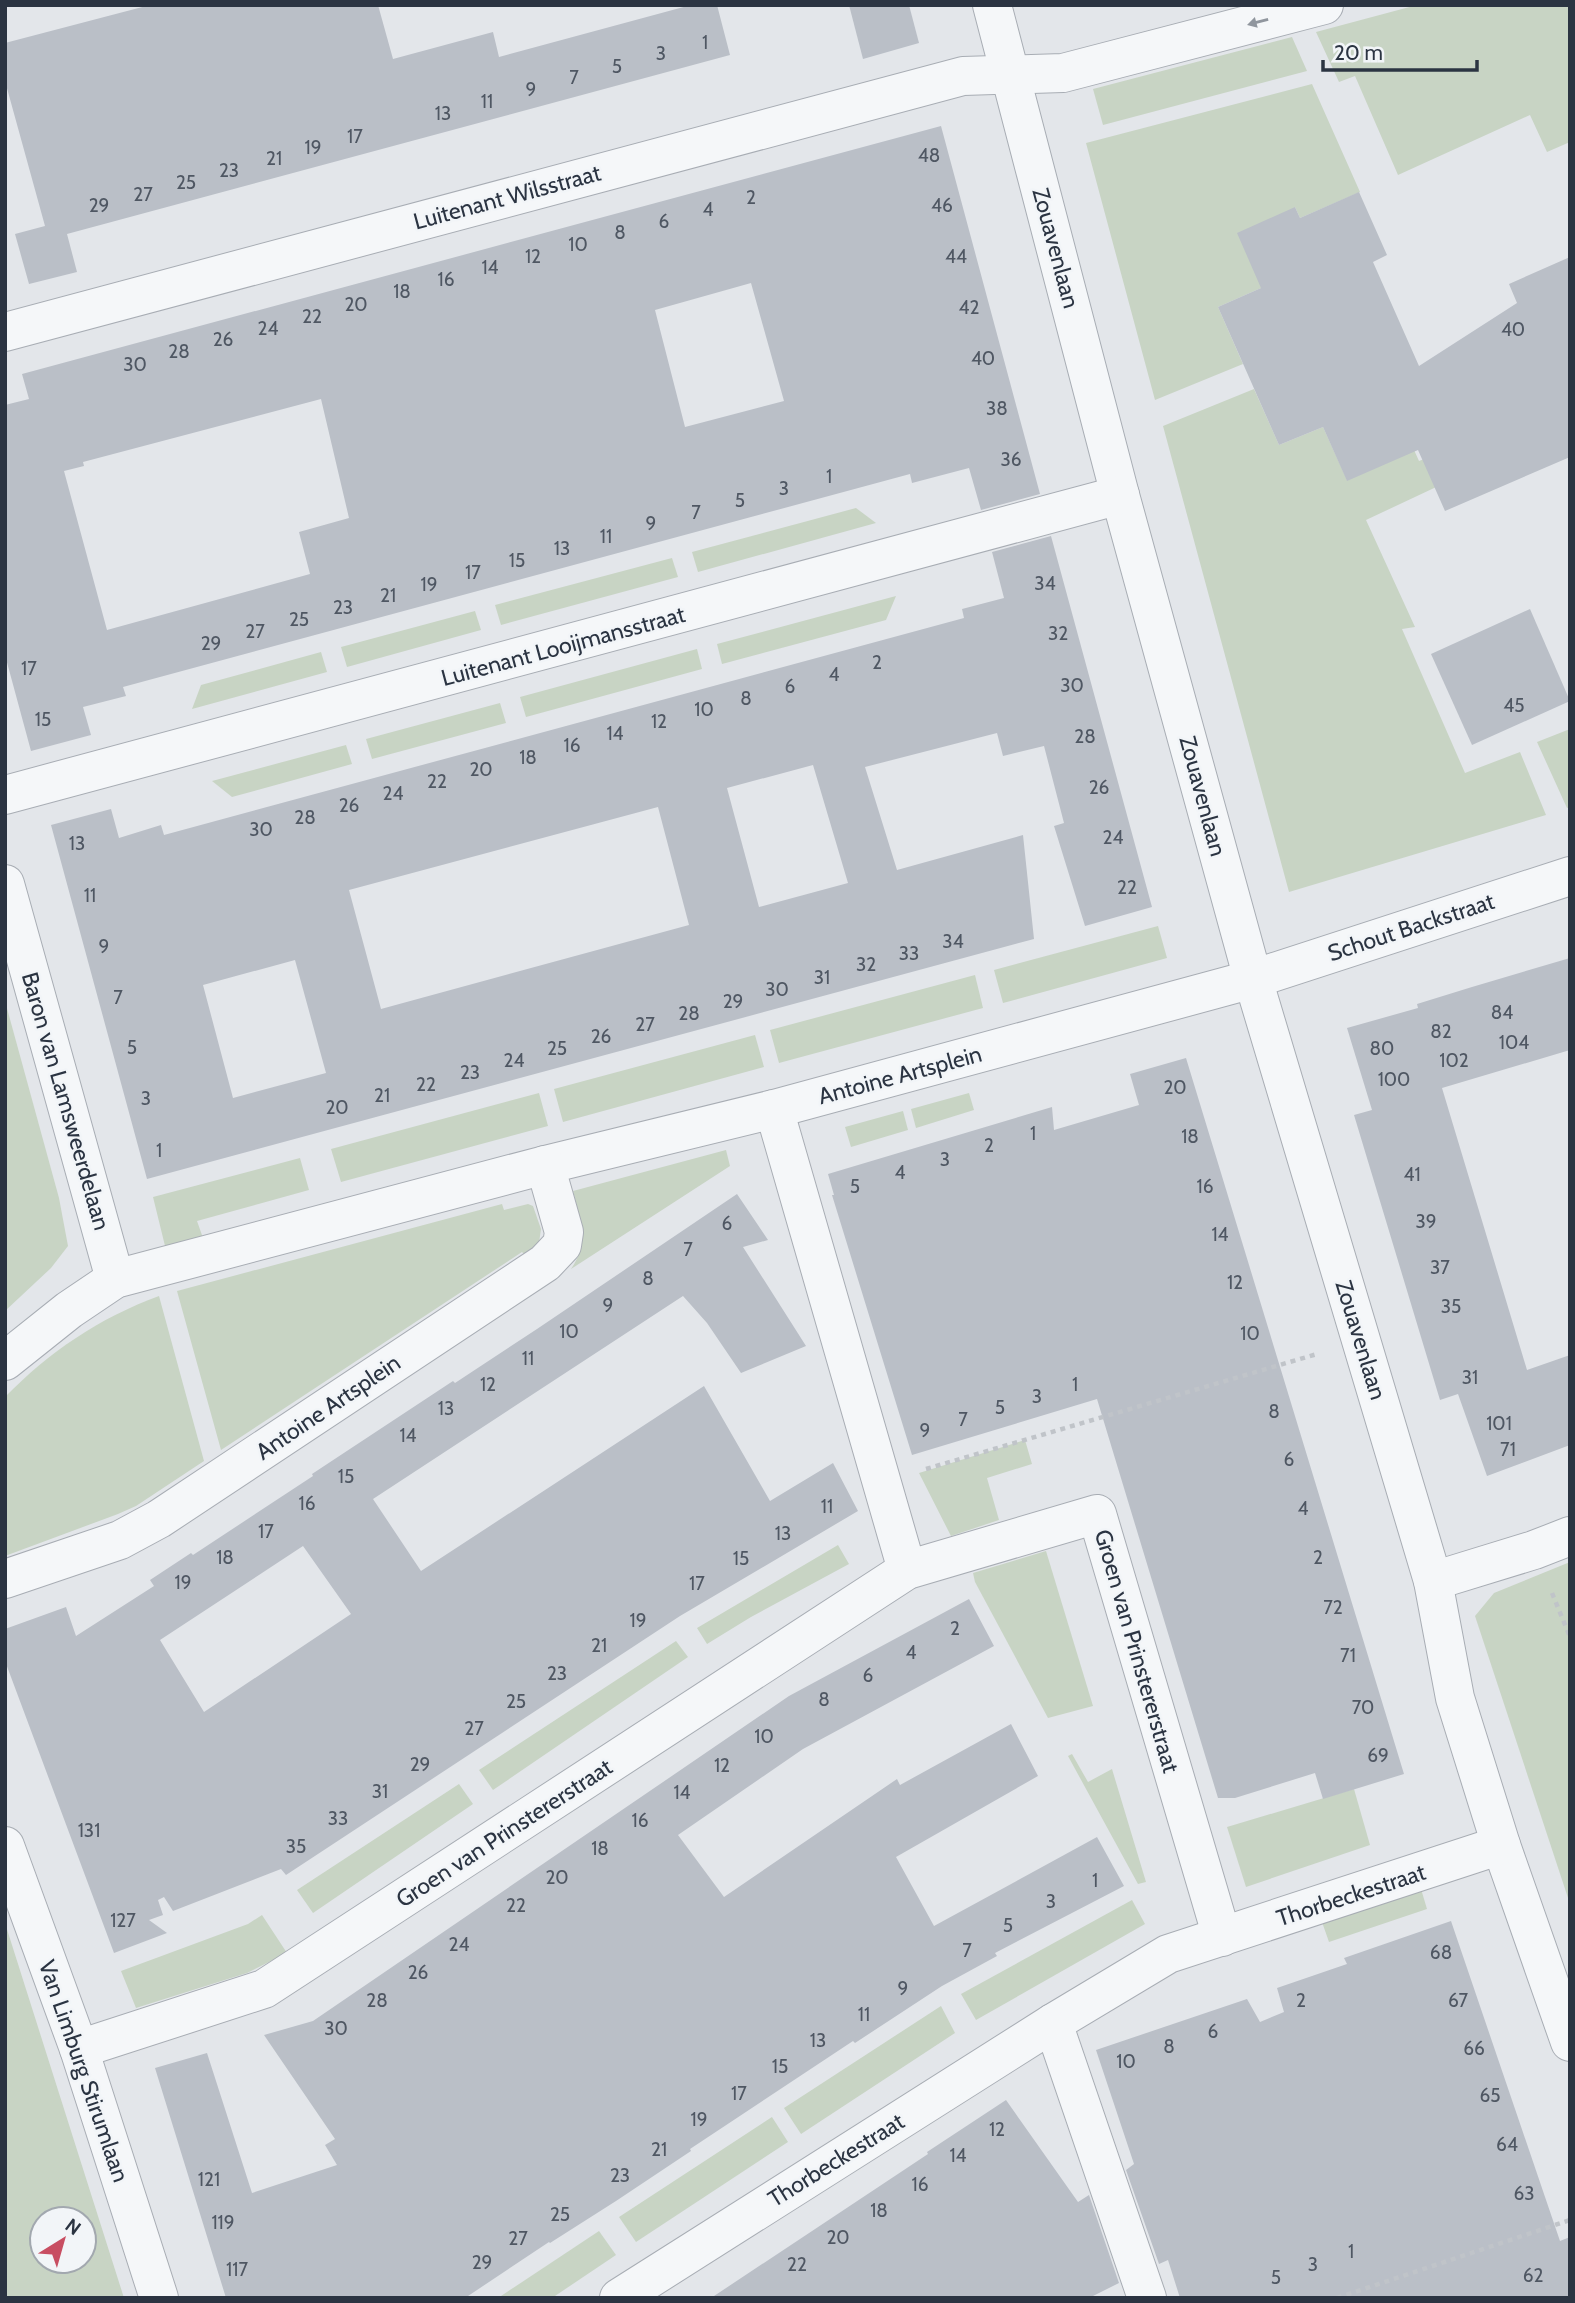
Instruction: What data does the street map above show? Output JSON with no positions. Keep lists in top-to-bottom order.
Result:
{
  "streets": {
    "street": [
      "Luitenant Wilsstraat",
      "Zouavenlaan",
      "Luitenant Looijmansstraat",
      "Schout Backstraat",
      "Antoine Artsplein",
      "Baron van Lamsweerdelaan",
      "Groen van Prinstererstraat",
      "Thorbeckestraat",
      "Van Limburg Stirumlaan"
    ]
  },
  "crossings": [
    ["Luitenant Wilsstraat", "Zouavenlaan"],
    ["Zouavenlaan", "Luitenant Looijmansstraat"],
    ["Zouavenlaan", "Schout Backstraat"],
    ["Zouavenlaan", "Antoine Artsplein"],
    ["Zouavenlaan", "Thorbeckestraat"],
    ["Schout Backstraat", "Antoine Artsplein"],
    ["Antoine Artsplein", "Baron van Lamsweerdelaan"],
    ["Groen van Prinstererstraat", "Thorbeckestraat"],
    ["Groen van Prinstererstraat", "Van Limburg Stirumlaan"]
  ],
  "house_numbers": [
    "1",
    "3",
    "5",
    "7",
    "9",
    "11",
    "13",
    "17",
    "19",
    "48",
    "21",
    "23",
    "25",
    "27",
    "2",
    "29",
    "46",
    "4",
    "6",
    "8",
    "10",
    "12",
    "44",
    "14",
    "16",
    "18",
    "20",
    "42",
    "22",
    "24",
    "40",
    "26",
    "28",
    "40",
    "30",
    "38",
    "36",
    "1",
    "3",
    "5",
    "7",
    "9",
    "11",
    "13",
    "15",
    "17",
    "34",
    "19",
    "21",
    "23",
    "25",
    "27",
    "32",
    "29",
    "2",
    "17",
    "4",
    "30",
    "6",
    "8",
    "45",
    "10",
    "15",
    "12",
    "14",
    "28",
    "16",
    "18",
    "20",
    "22",
    "26",
    "24",
    "26",
    "28",
    "30",
    "24",
    "13",
    "22",
    "11",
    "34",
    "9",
    "33",
    "32",
    "31",
    "30",
    "7",
    "29",
    "84",
    "28",
    "27",
    "82",
    "26",
    "104",
    "5",
    "25",
    "80",
    "24",
    "102",
    "23",
    "100",
    "22",
    "20",
    "21",
    "3",
    "20",
    "1",
    "18",
    "2",
    "1",
    "3",
    "4",
    "41",
    "5",
    "16",
    "39",
    "6",
    "14",
    "7",
    "37",
    "8",
    "12",
    "9",
    "35",
    "10",
    "10",
    "11",
    "31",
    "12",
    "1",
    "3",
    "5",
    "13",
    "8",
    "7",
    "101",
    "9",
    "14",
    "71",
    "6",
    "15",
    "16",
    "11",
    "4",
    "17",
    "13",
    "18",
    "2",
    "15",
    "19",
    "17",
    "72",
    "19",
    "2",
    "21",
    "4",
    "71",
    "23",
    "6",
    "8",
    "25",
    "70",
    "27",
    "10",
    "69",
    "29",
    "12",
    "31",
    "14",
    "33",
    "16",
    "131",
    "35",
    "18",
    "20",
    "1",
    "3",
    "22",
    "127",
    "5",
    "24",
    "7",
    "68",
    "26",
    "9",
    "28",
    "2",
    "67",
    "11",
    "30",
    "6",
    "13",
    "8",
    "66",
    "10",
    "15",
    "17",
    "65",
    "19",
    "12",
    "64",
    "21",
    "14",
    "23",
    "121",
    "16",
    "63",
    "18",
    "25",
    "119",
    "20",
    "27",
    "1",
    "29",
    "22",
    "3",
    "117",
    "62",
    "5"
  ],
  "scale_bar": "20 m",
  "north": "top right"
}
